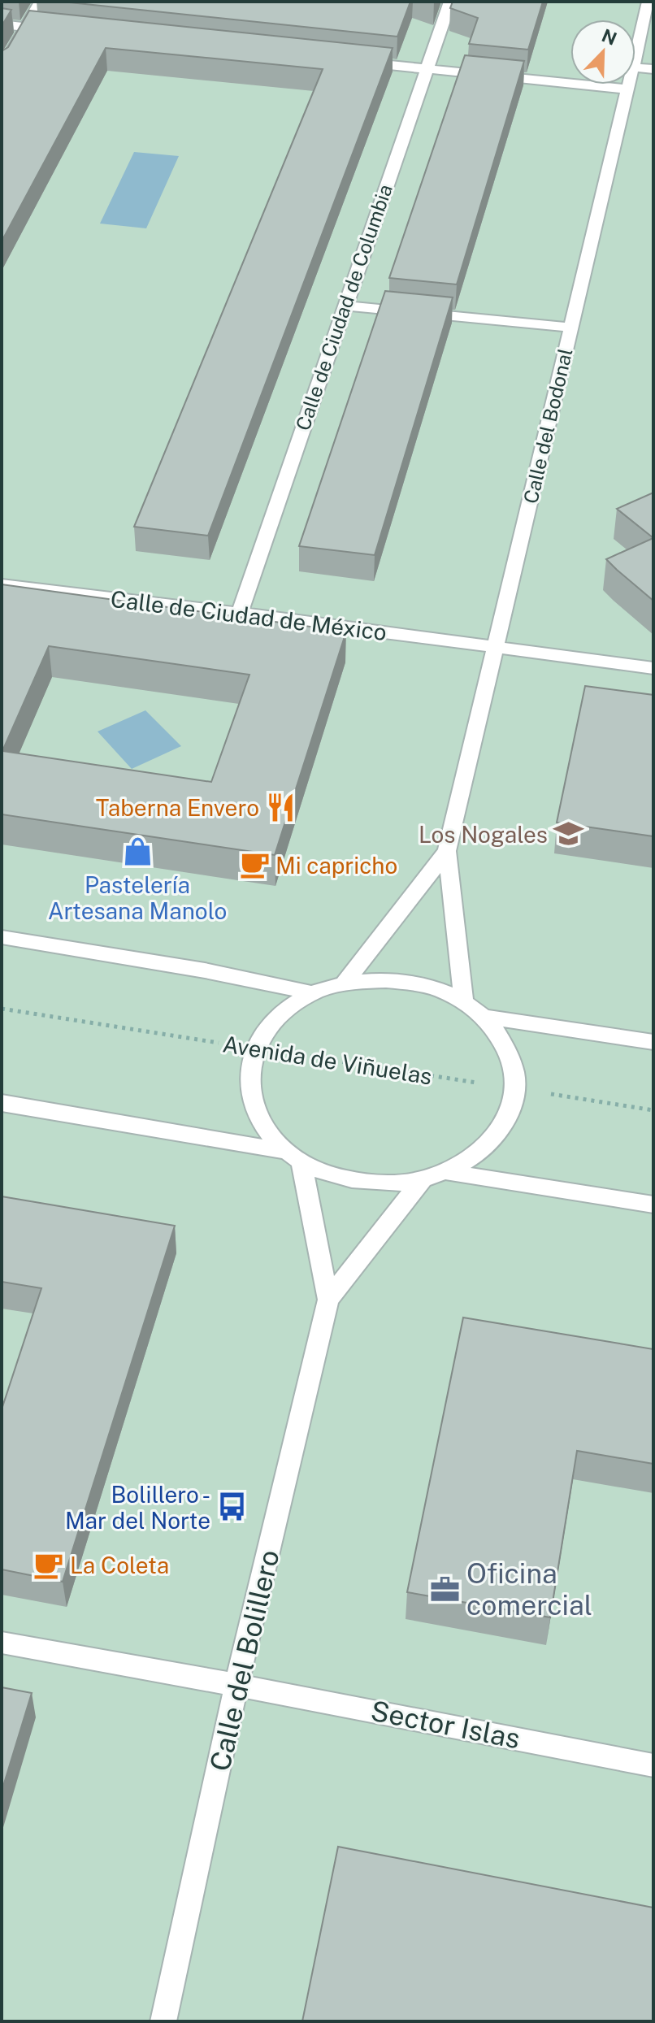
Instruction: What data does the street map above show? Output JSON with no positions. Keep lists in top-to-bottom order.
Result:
{
  "streets": {
    "street": [
      "Calle de Ciudad de Columbia",
      "Calle del Bodonal",
      "Calle de Ciudad de México",
      "Calle del Bolillero",
      "Sector Islas"
    ],
    "path": ["Avenida de Viñuelas"]
  },
  "crossings": [
    ["Calle de Ciudad de Columbia", "Calle de Ciudad de México"],
    ["Calle del Bodonal", "Calle de Ciudad de México"],
    ["Calle del Bolillero", "Sector Islas"]
  ],
  "places": {
    "restaurant": ["Taberna Envero"],
    "school or university": ["Los Nogales"],
    "shop": ["Pastelería Artesana Manolo"],
    "cafe": ["Mi capricho", "La Coleta"],
    "bus stop": ["Bolillero - Mar del Norte"],
    "office": ["Oficina comercial"]
  },
  "north": "top right"
}
